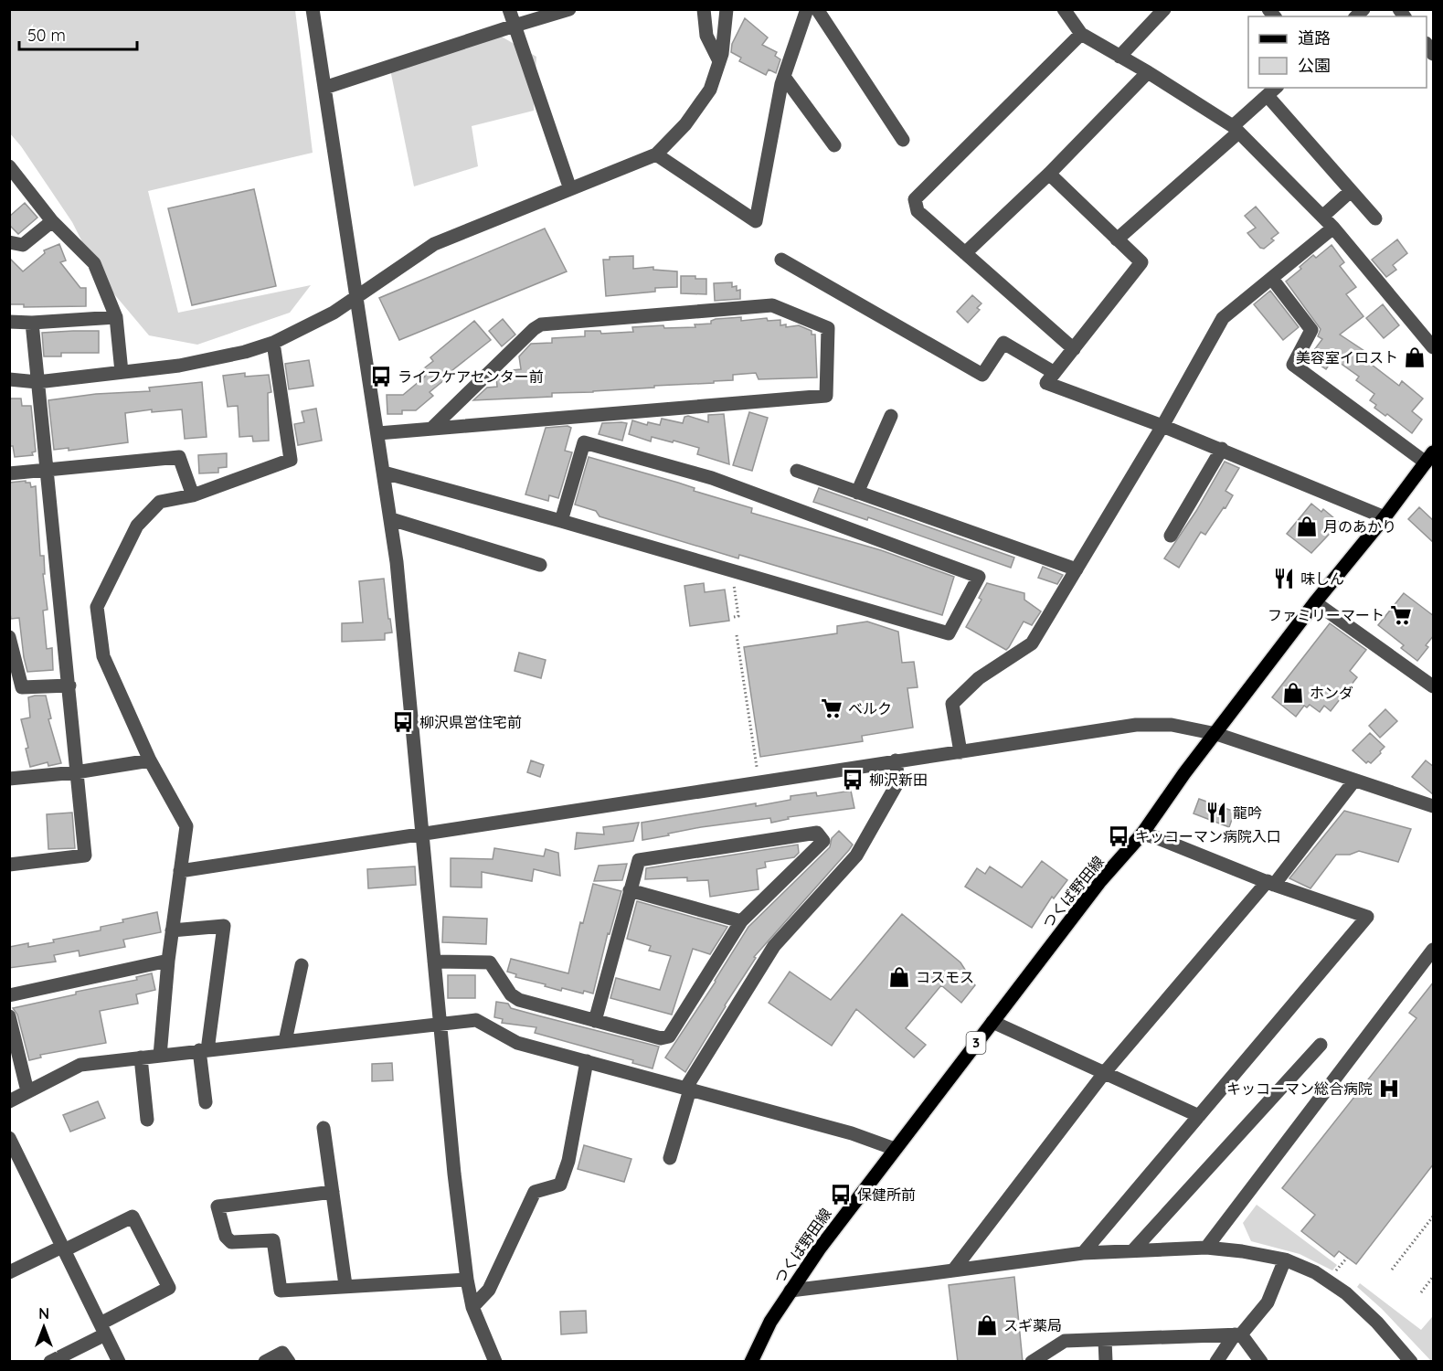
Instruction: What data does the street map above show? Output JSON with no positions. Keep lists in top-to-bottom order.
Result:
{
  "streets": {
    "main road": ["つくば野田線", "3"]
  },
  "places": {
    "shop": [
      "美容室イロスト",
      "月のあかり",
      "ホンダ",
      "コスモス",
      "スギ薬局"
    ],
    "bus stop": [
      "ライフケアセンター前",
      "柳沢県営住宅前",
      "柳沢新田",
      "キッコーマン病院入口",
      "保健所前"
    ],
    "restaurant": ["味しん", "龍吟"],
    "supermarket": ["ファミリーマート", "ベルク"],
    "hospital": ["キッコーマン総合病院"]
  },
  "legend": ["道路", "公園"],
  "scale_bar": "50 m",
  "north": "top"
}
